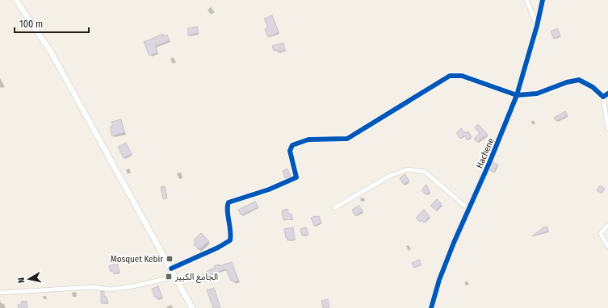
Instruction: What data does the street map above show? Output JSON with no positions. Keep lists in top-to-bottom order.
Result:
{
  "streets": {
    "street": ["Hachene"]
  },
  "places": {
    "transit": ["Mosquet Kebir", "الجامع الكبير"]
  },
  "scale_bar": "100 m",
  "north": "left"
}
